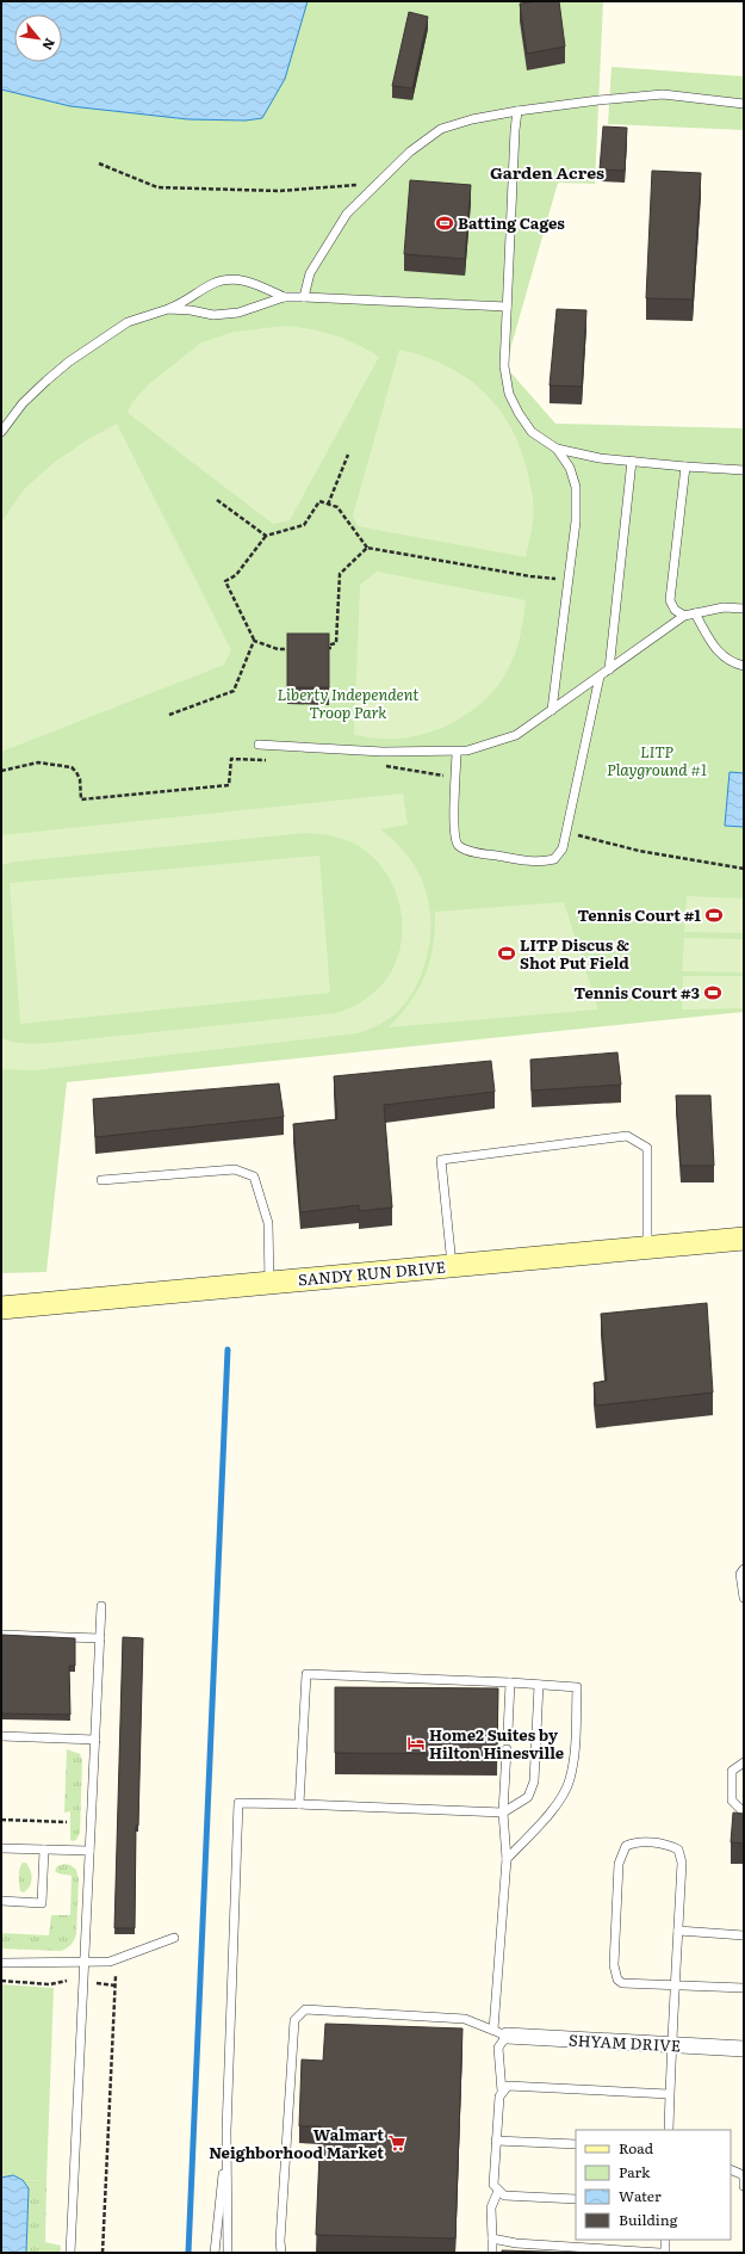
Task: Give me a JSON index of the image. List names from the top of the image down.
{
  "streets": {
    "street": ["SANDY RUN DRIVE", "SHYAM DRIVE"]
  },
  "districts": ["Garden Acres"],
  "parks": ["Liberty Independent Troop Park", "LITP Playground #1"],
  "places": {
    "sports": [
      "Batting Cages",
      "Tennis Court #1",
      "LITP Discus & Shot Put Field",
      "Tennis Court #3"
    ],
    "hotel": ["Home2 Suites by Hilton Hinesville"],
    "supermarket": ["Walmart Neighborhood Market"]
  },
  "legend": [
    "Road",
    "Park",
    "Water",
    "Building"
  ],
  "north": "bottom right"
}
